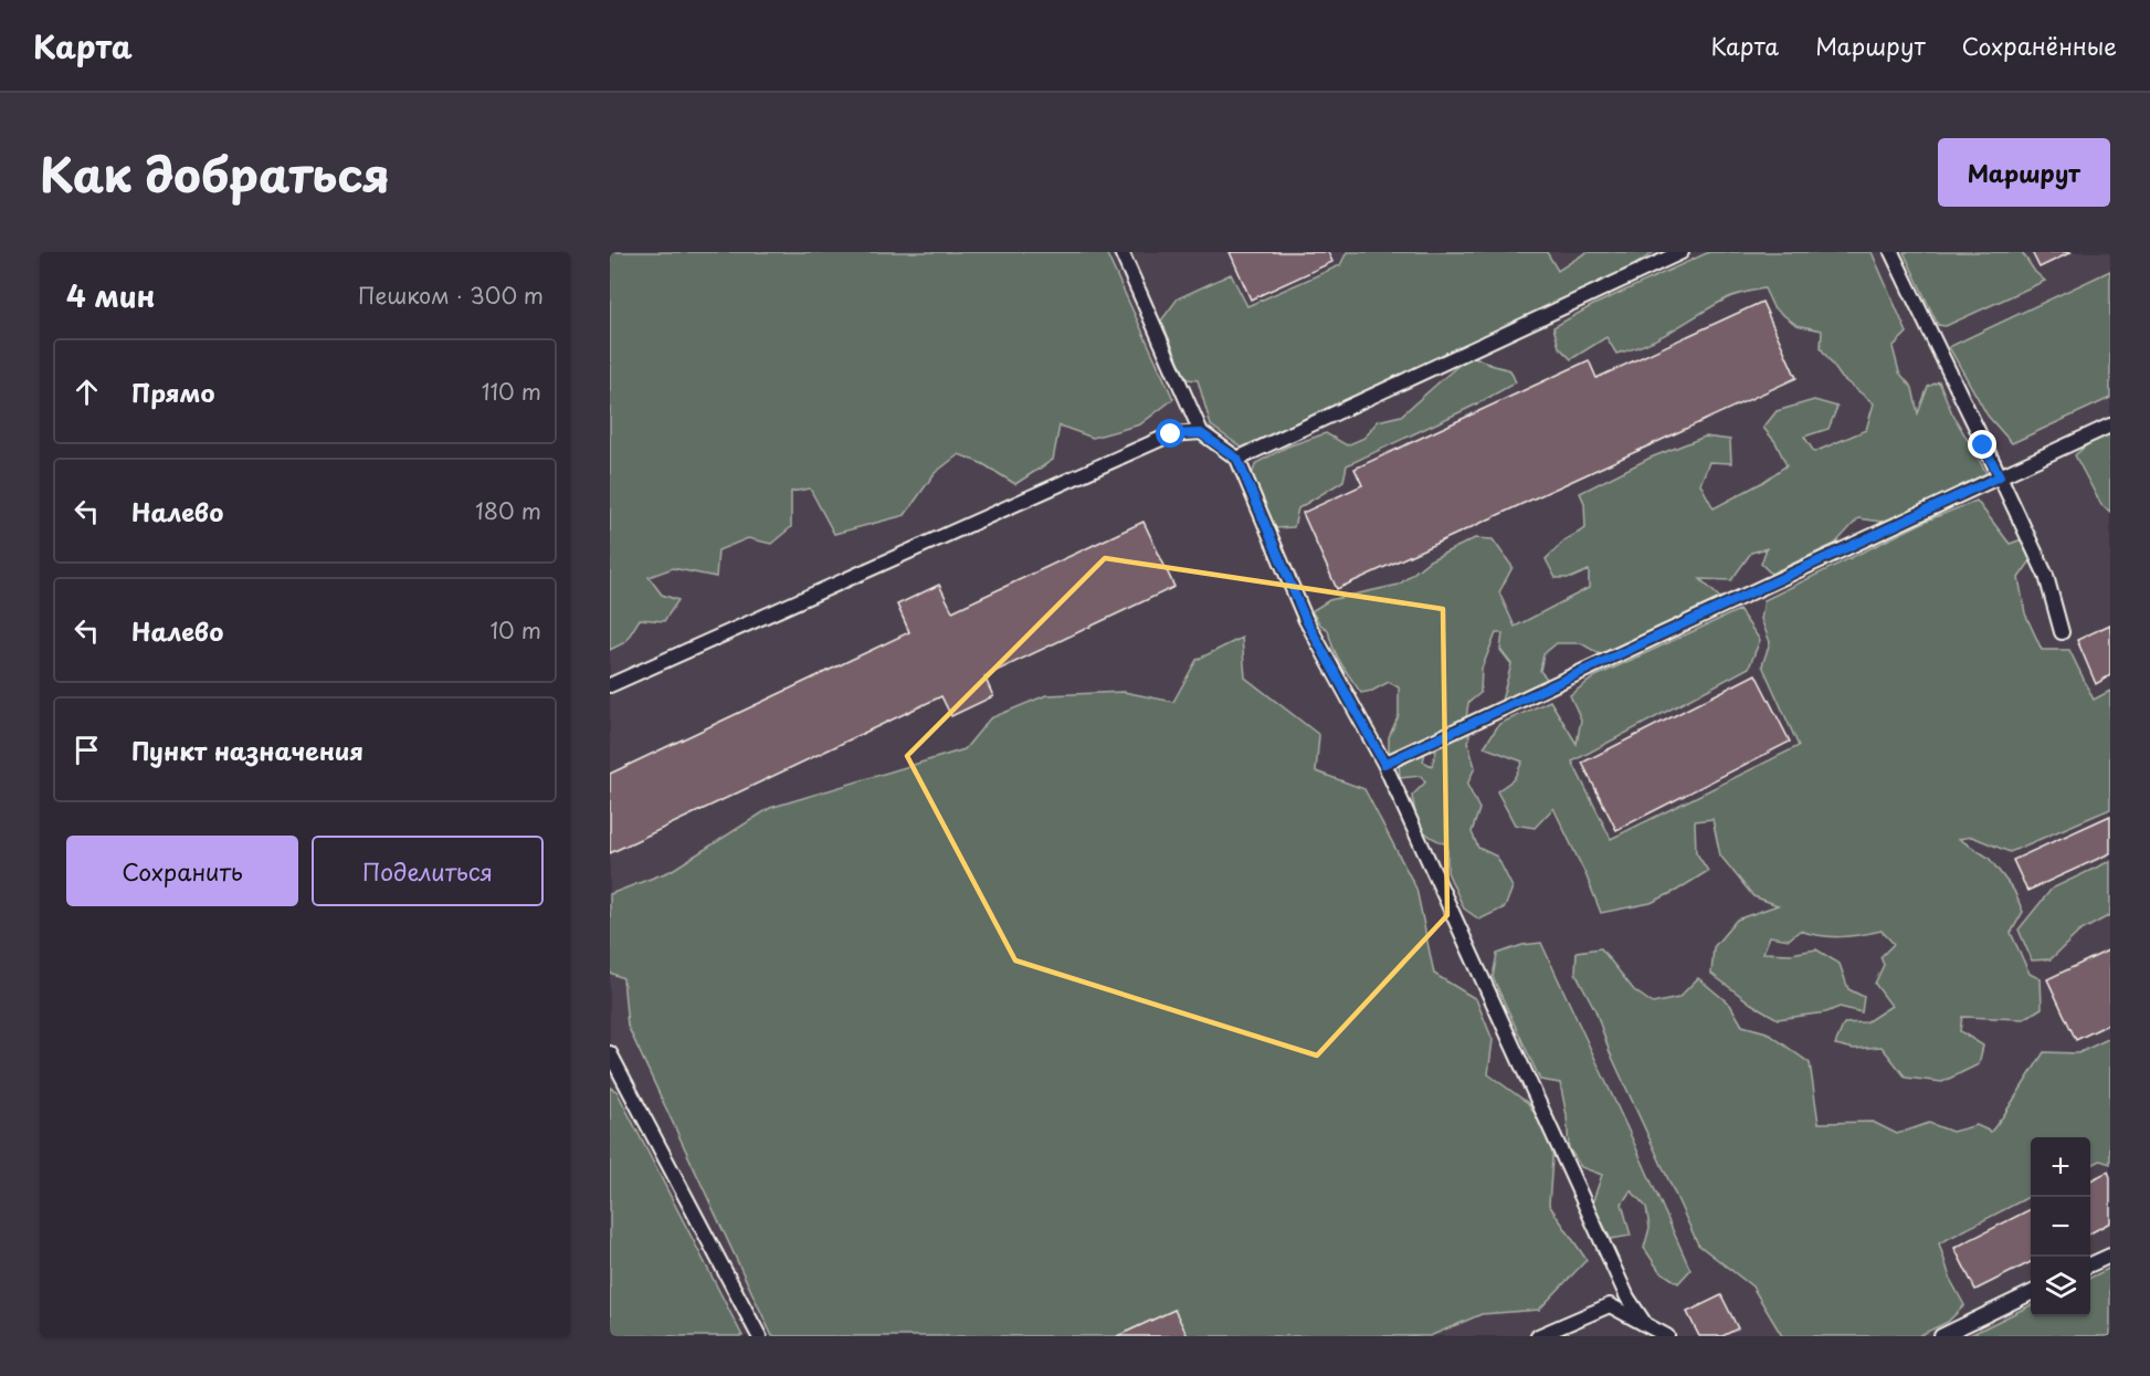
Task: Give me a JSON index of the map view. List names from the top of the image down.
{
  "page": {
    "header": "Карта",
    "nav": ["Карта", "Маршрут", "Сохранённые"],
    "title": "Как добраться",
    "buttons": [
      "Маршрут",
      ["Сохранить", "Поделиться"]
    ],
    "heading": ["4 мин", "Пешком · 300 m"],
    "list": [
      ["Прямо", "110 m"],
      ["Налево", "180 m"],
      ["Налево", "10 m"],
      "Пункт назначения"
    ],
    "map_buttons": ["+", "−"]
  }
}
